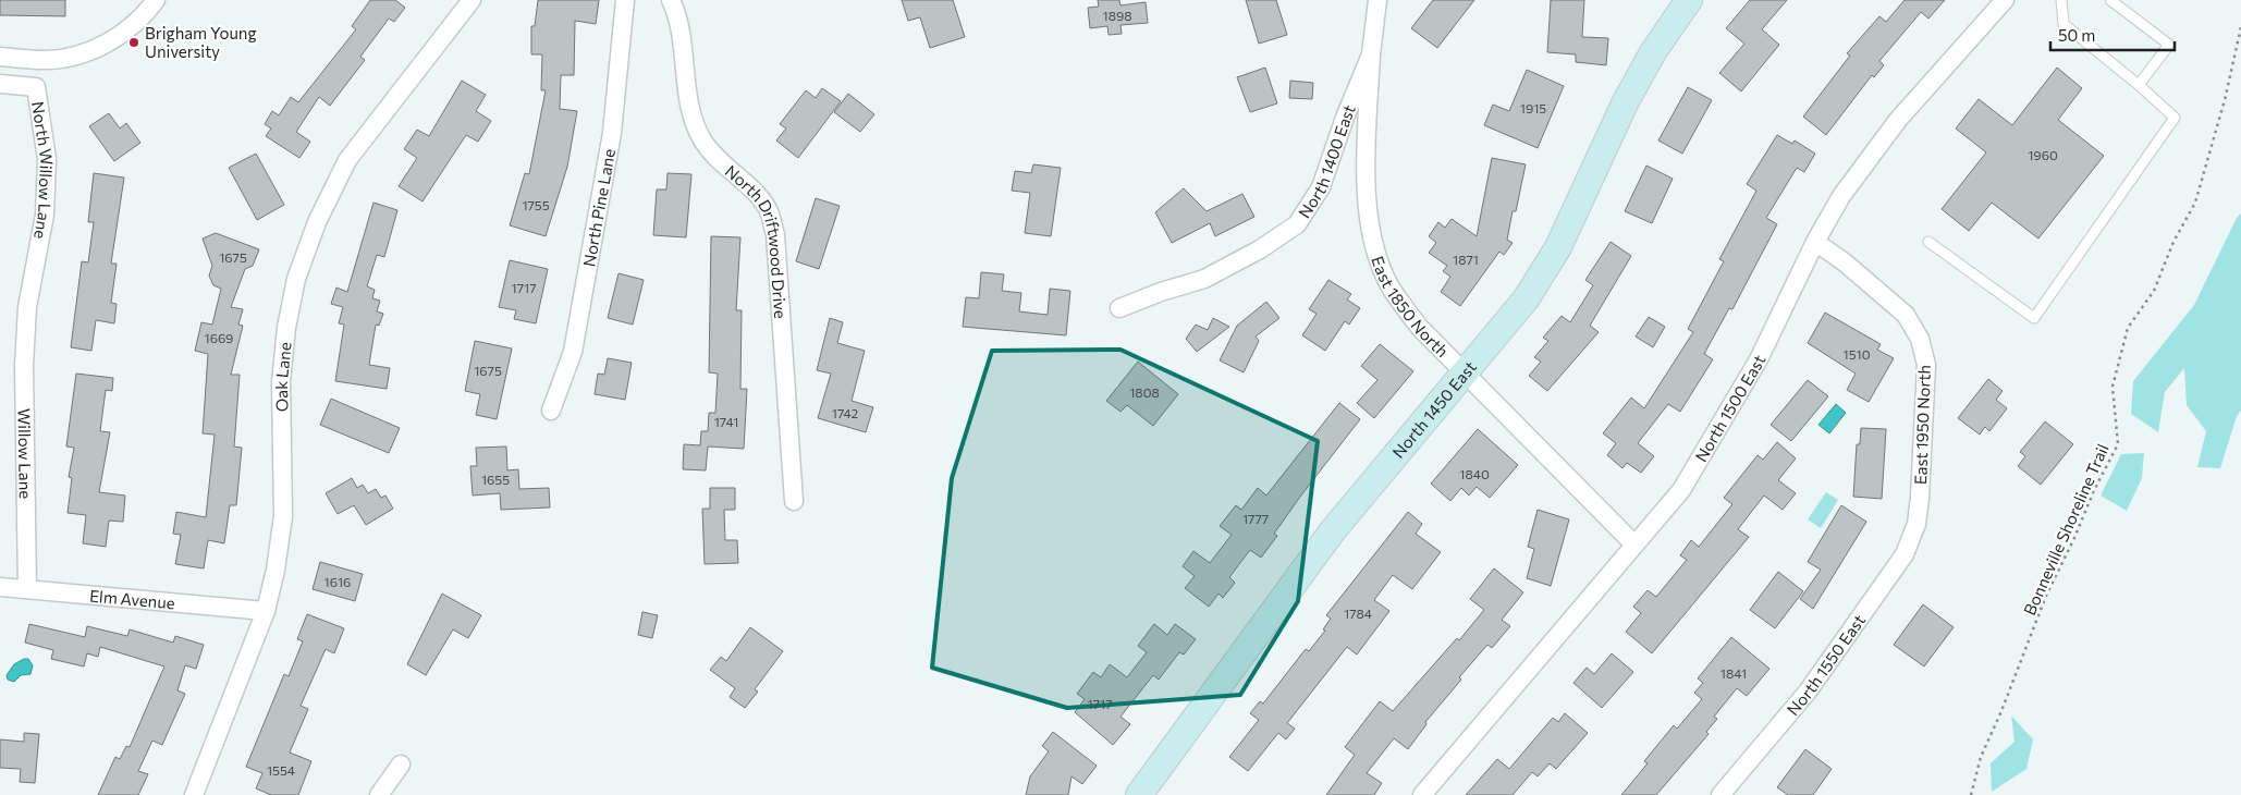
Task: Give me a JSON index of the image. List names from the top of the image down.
{
  "streets": {
    "street": [
      "North 1400 East",
      "North Willow Lane",
      "North Pine Lane",
      "North Driftwood Drive",
      "East 1850 North",
      "Oak Lane",
      "North 1500 East",
      "North 1450 East",
      "East 1950 North",
      "Willow Lane",
      "Elm Avenue",
      "North 1550 East"
    ],
    "path": ["Bonneville Shoreline Trail"]
  },
  "crossings": [
    ["North 1400 East", "East 1850 North"],
    ["North Willow Lane", "Willow Lane"],
    ["East 1850 North", "North 1500 East"],
    ["East 1850 North", "North 1450 East"],
    ["Oak Lane", "Elm Avenue"],
    ["North 1500 East", "East 1950 North"],
    ["East 1950 North", "North 1550 East"],
    ["Willow Lane", "Elm Avenue"]
  ],
  "places": ["Brigham Young University"],
  "house_numbers": [
    "1898",
    "1915",
    "1960",
    "1755",
    "1675",
    "1871",
    "1717",
    "1669",
    "1510",
    "1675",
    "1808",
    "1742",
    "1741",
    "1840",
    "1655",
    "1777",
    "1616",
    "1784",
    "1841",
    "1717",
    "1554"
  ],
  "scale_bar": "50 m"
}
